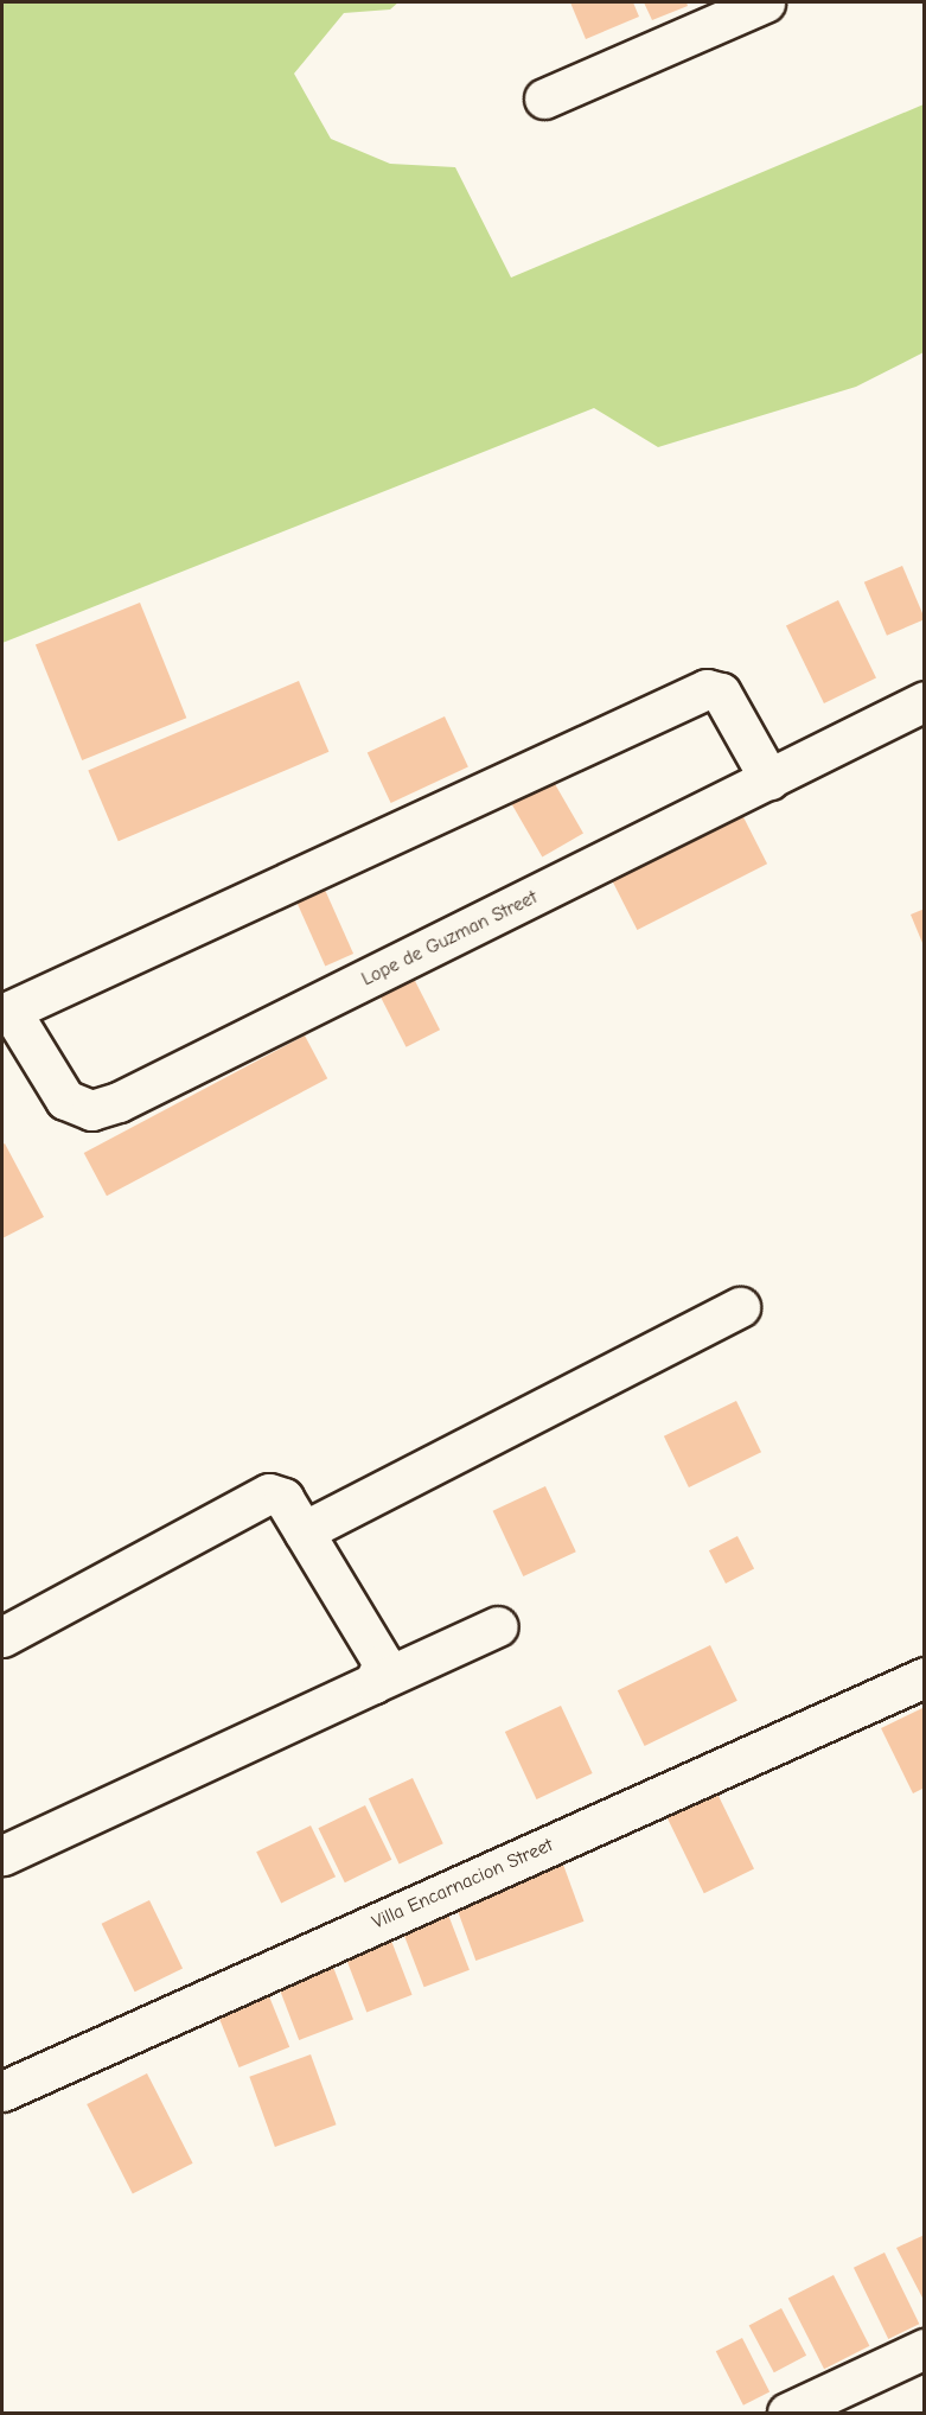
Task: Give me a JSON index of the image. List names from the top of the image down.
{
  "streets": {
    "street": ["Lope de Guzman Street", "Villa Encarnacion Street"]
  }
}
